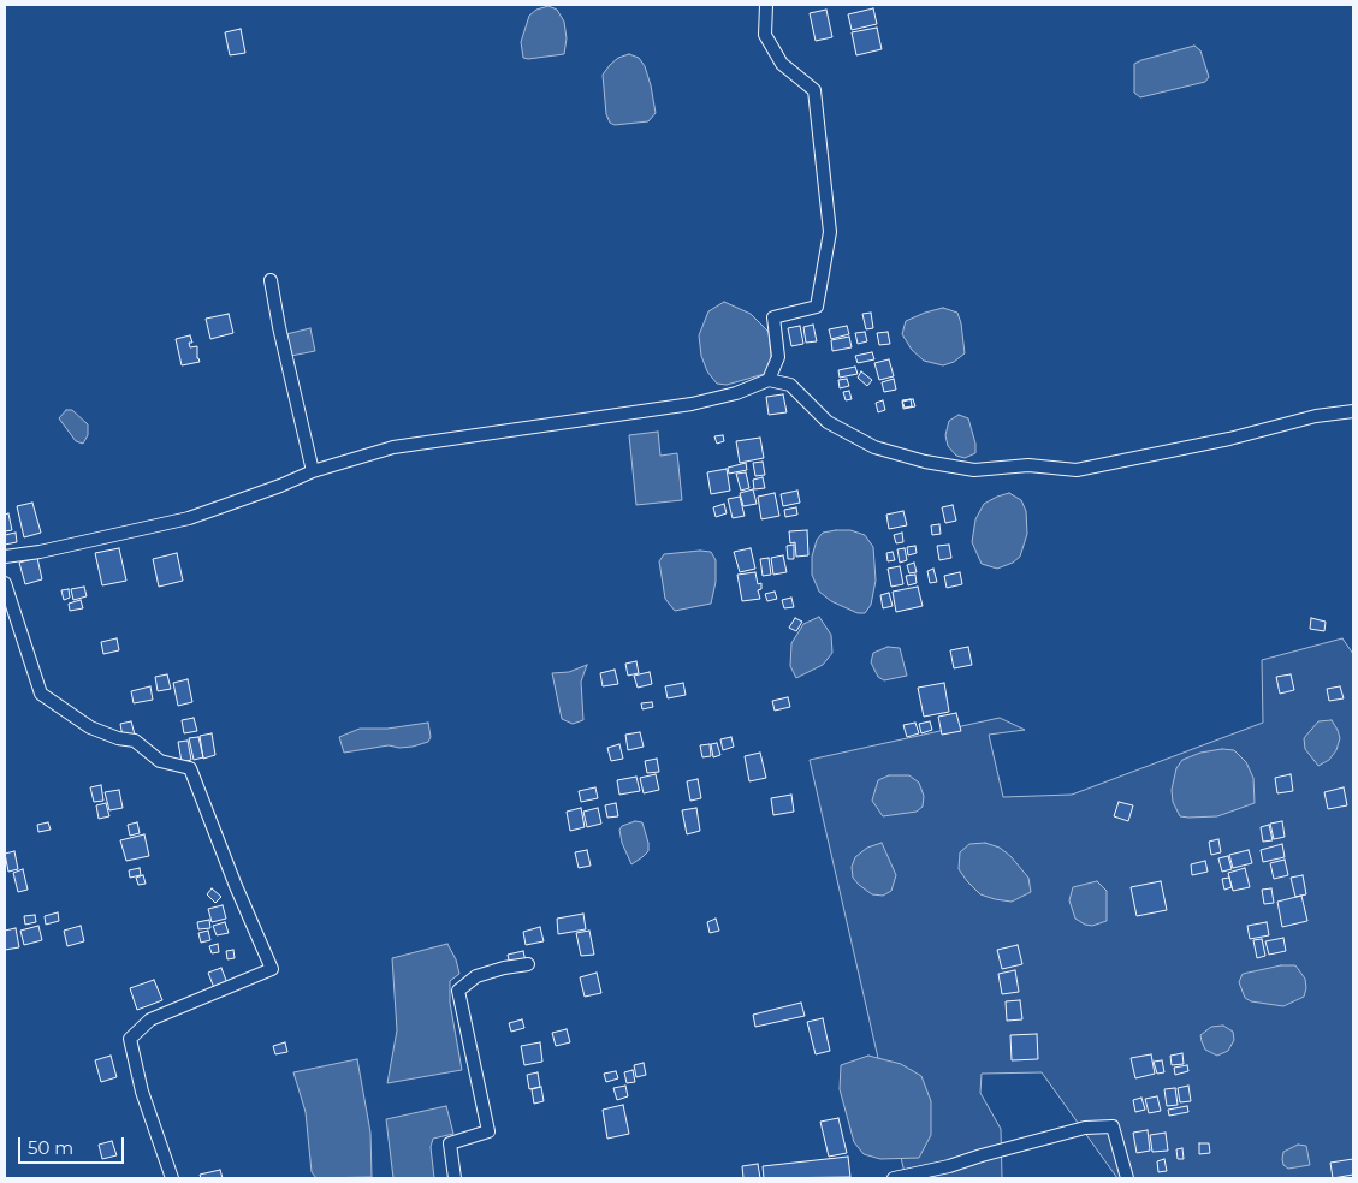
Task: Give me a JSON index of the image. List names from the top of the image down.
{
  "scale_bar": "50 m"
}
